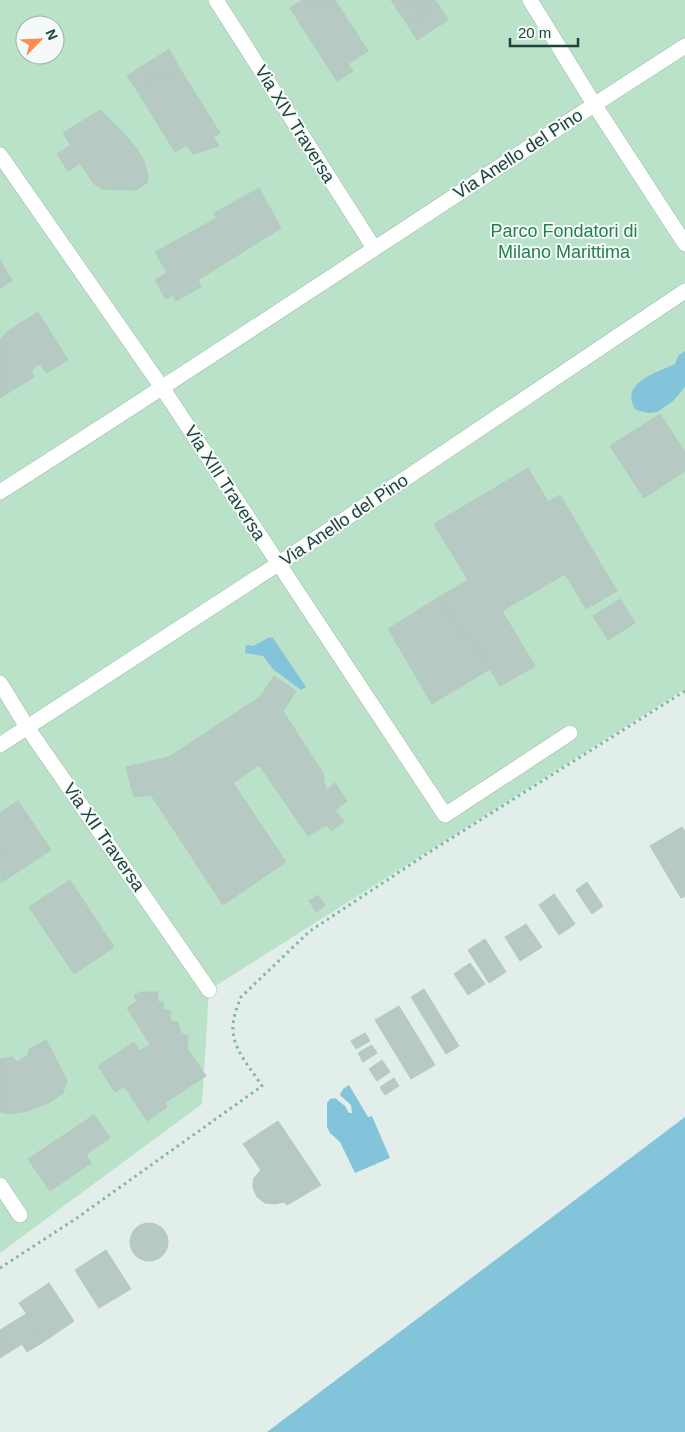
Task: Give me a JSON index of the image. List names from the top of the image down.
{
  "streets": {
    "street": [
      "Via XIV Traversa",
      "Via Anello del Pino",
      "Via XIII Traversa",
      "Via XII Traversa"
    ]
  },
  "crossings": [
    ["Via XIV Traversa", "Via Anello del Pino"],
    ["Via Anello del Pino", "Via XIII Traversa"],
    ["Via Anello del Pino", "Via XII Traversa"]
  ],
  "parks": ["Parco Fondatori di Milano Marittima"],
  "scale_bar": "20 m",
  "north": "top right"
}
